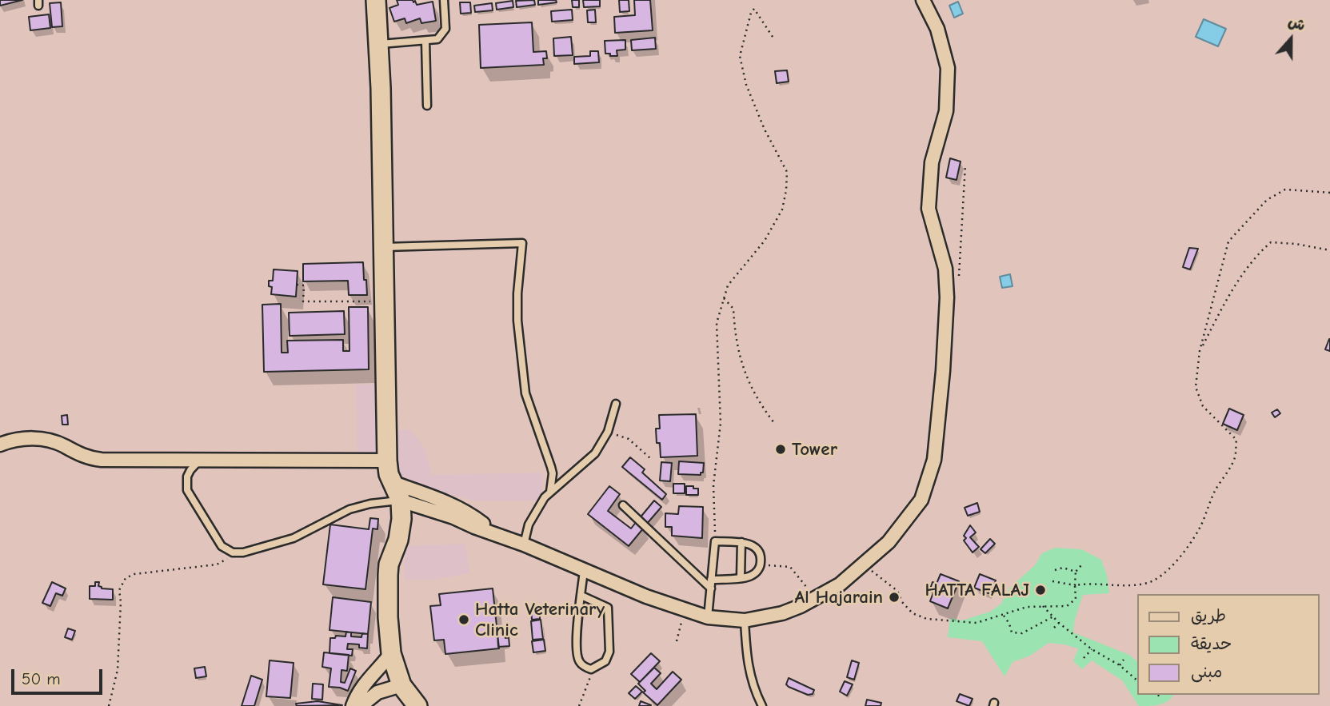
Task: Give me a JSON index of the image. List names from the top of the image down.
{
  "places": [
    "Tower",
    "HATTA FALAJ",
    "Al Hajarain",
    "Hatta Veterinary Clinic"
  ],
  "legend": ["طريق", "حديقة", "مبنى"],
  "scale_bar": "50 m",
  "north": "top"
}
